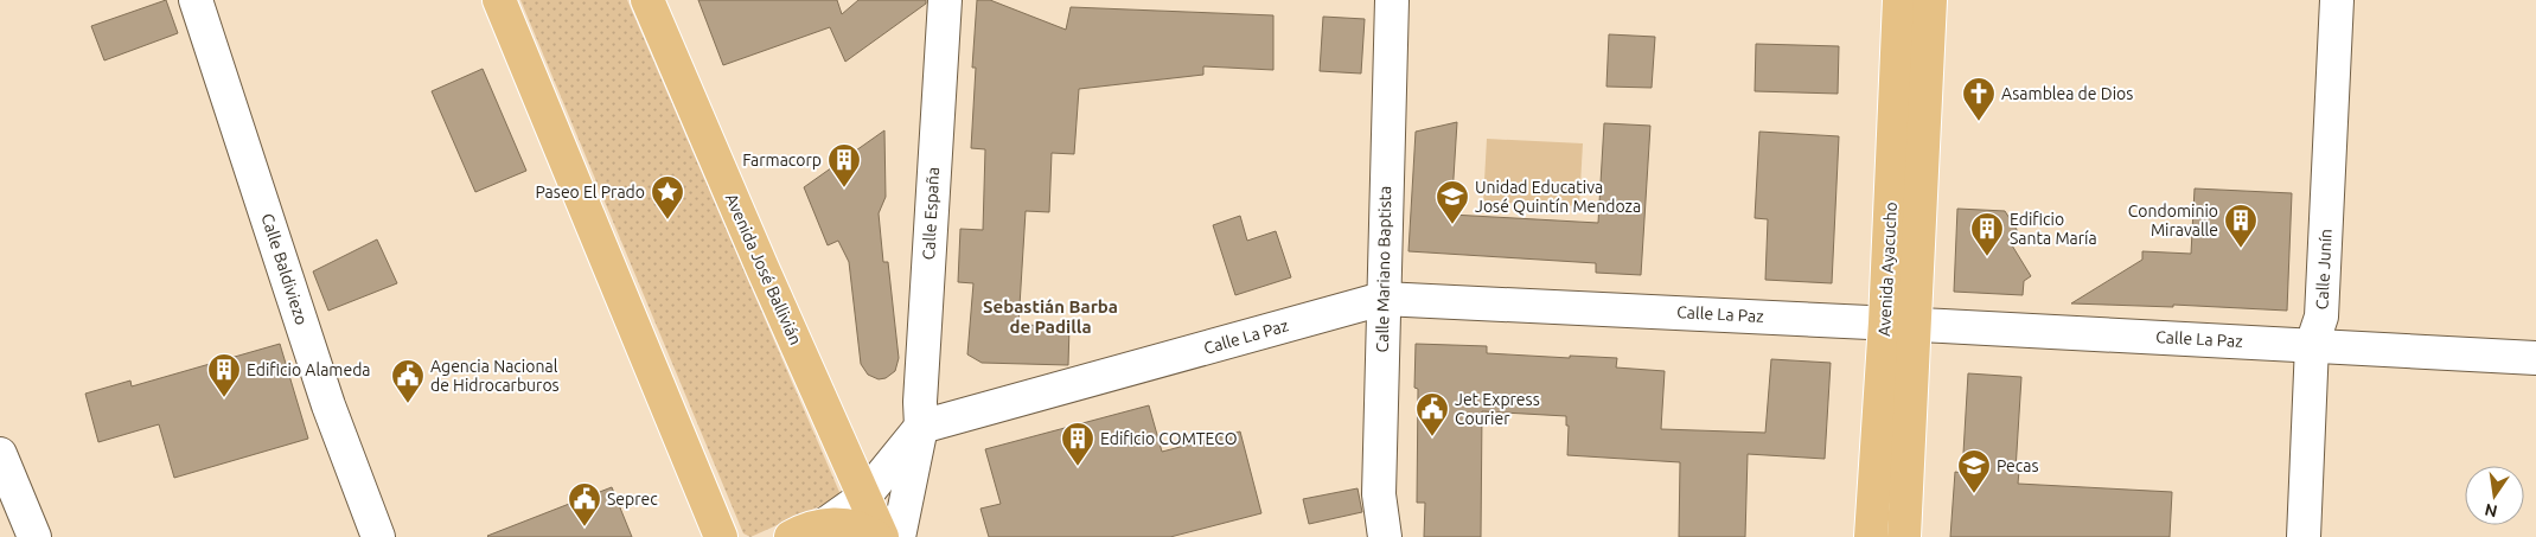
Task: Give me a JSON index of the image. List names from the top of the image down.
{
  "streets": {
    "main road": ["Avenida José Ballivián", "Avenida Ayacucho"],
    "street": [
      "Calle España",
      "Calle Baldiviezo",
      "Calle Mariano Baptista",
      "Calle Junín",
      "Calle La Paz"
    ]
  },
  "crossings": [
    ["Calle España", "Calle La Paz"],
    ["Calle Mariano Baptista", "Calle La Paz"],
    ["Avenida Ayacucho", "Calle La Paz"],
    ["Calle Junín", "Calle La Paz"]
  ],
  "districts": ["Sebastián Barba de Padilla"],
  "places": {
    "church": ["Asamblea de Dios"],
    "building": [
      "Farmacorp",
      "Condominio Miravalle",
      "Edificio Santa María",
      "Edificio Alameda",
      "Edificio COMTECO"
    ],
    "place": ["Paseo El Prado"],
    "school or university": ["Unidad Educativa José Quintín Mendoza", "Pecas"],
    "public building": ["Agencia Nacional de Hidrocarburos", "Jet Express Courier", "Seprec"]
  },
  "north": "bottom"
}
